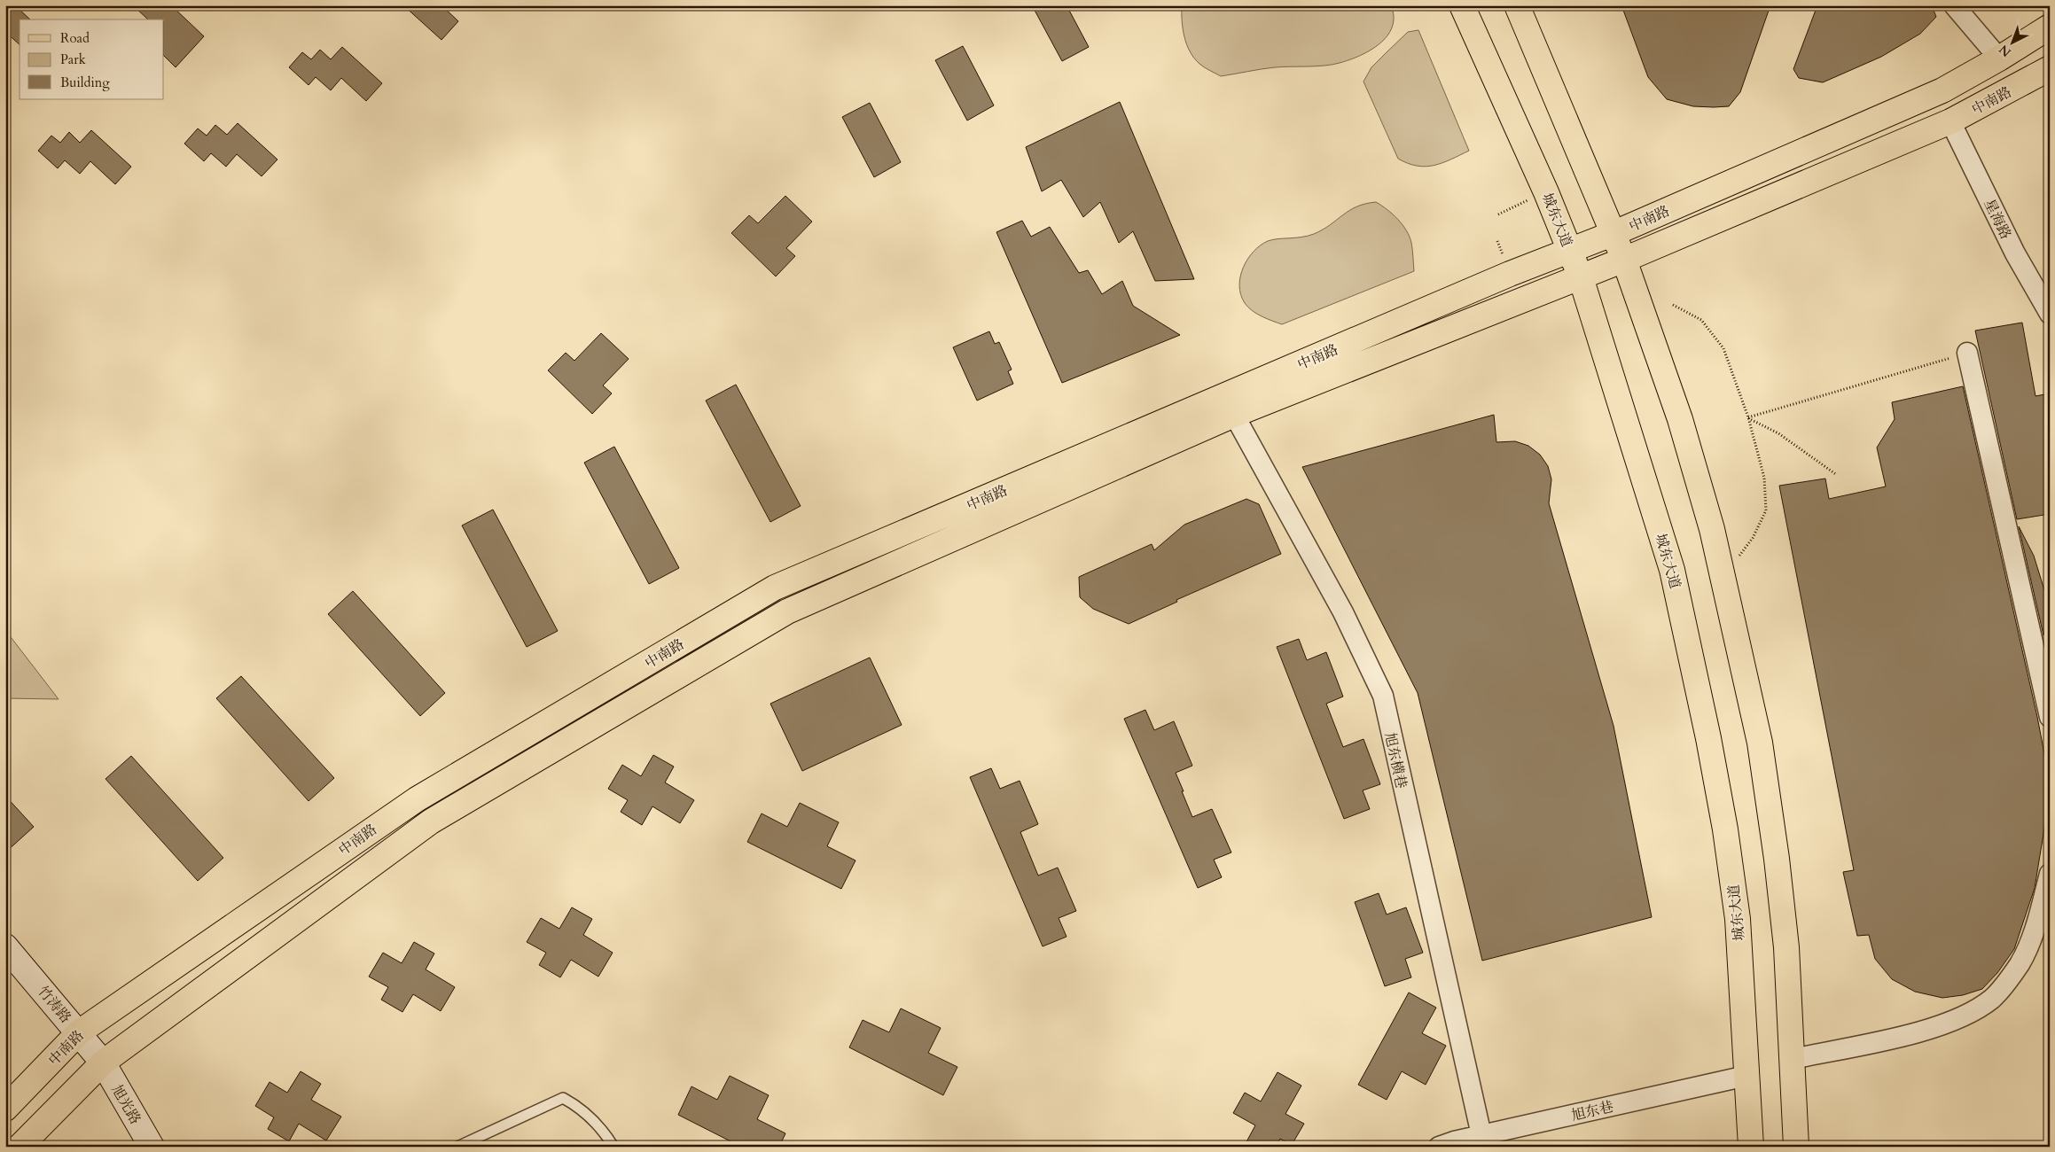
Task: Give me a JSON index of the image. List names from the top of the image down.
{
  "streets": {
    "main road": ["中南路", "城东大道"],
    "street": [
      "星海路",
      "旭东横巷",
      "竹涛路",
      "旭光路",
      "旭东巷"
    ]
  },
  "crossings": [
    ["中南路", "星海路"],
    ["中南路", "城东大道"],
    ["中南路", "旭东横巷"],
    ["中南路", "竹涛路"],
    ["中南路", "旭光路"],
    ["城东大道", "旭东巷"],
    ["旭东横巷", "旭东巷"],
    ["竹涛路", "旭光路"]
  ],
  "legend": ["Road", "Park", "Building"],
  "north": "bottom left"
}
